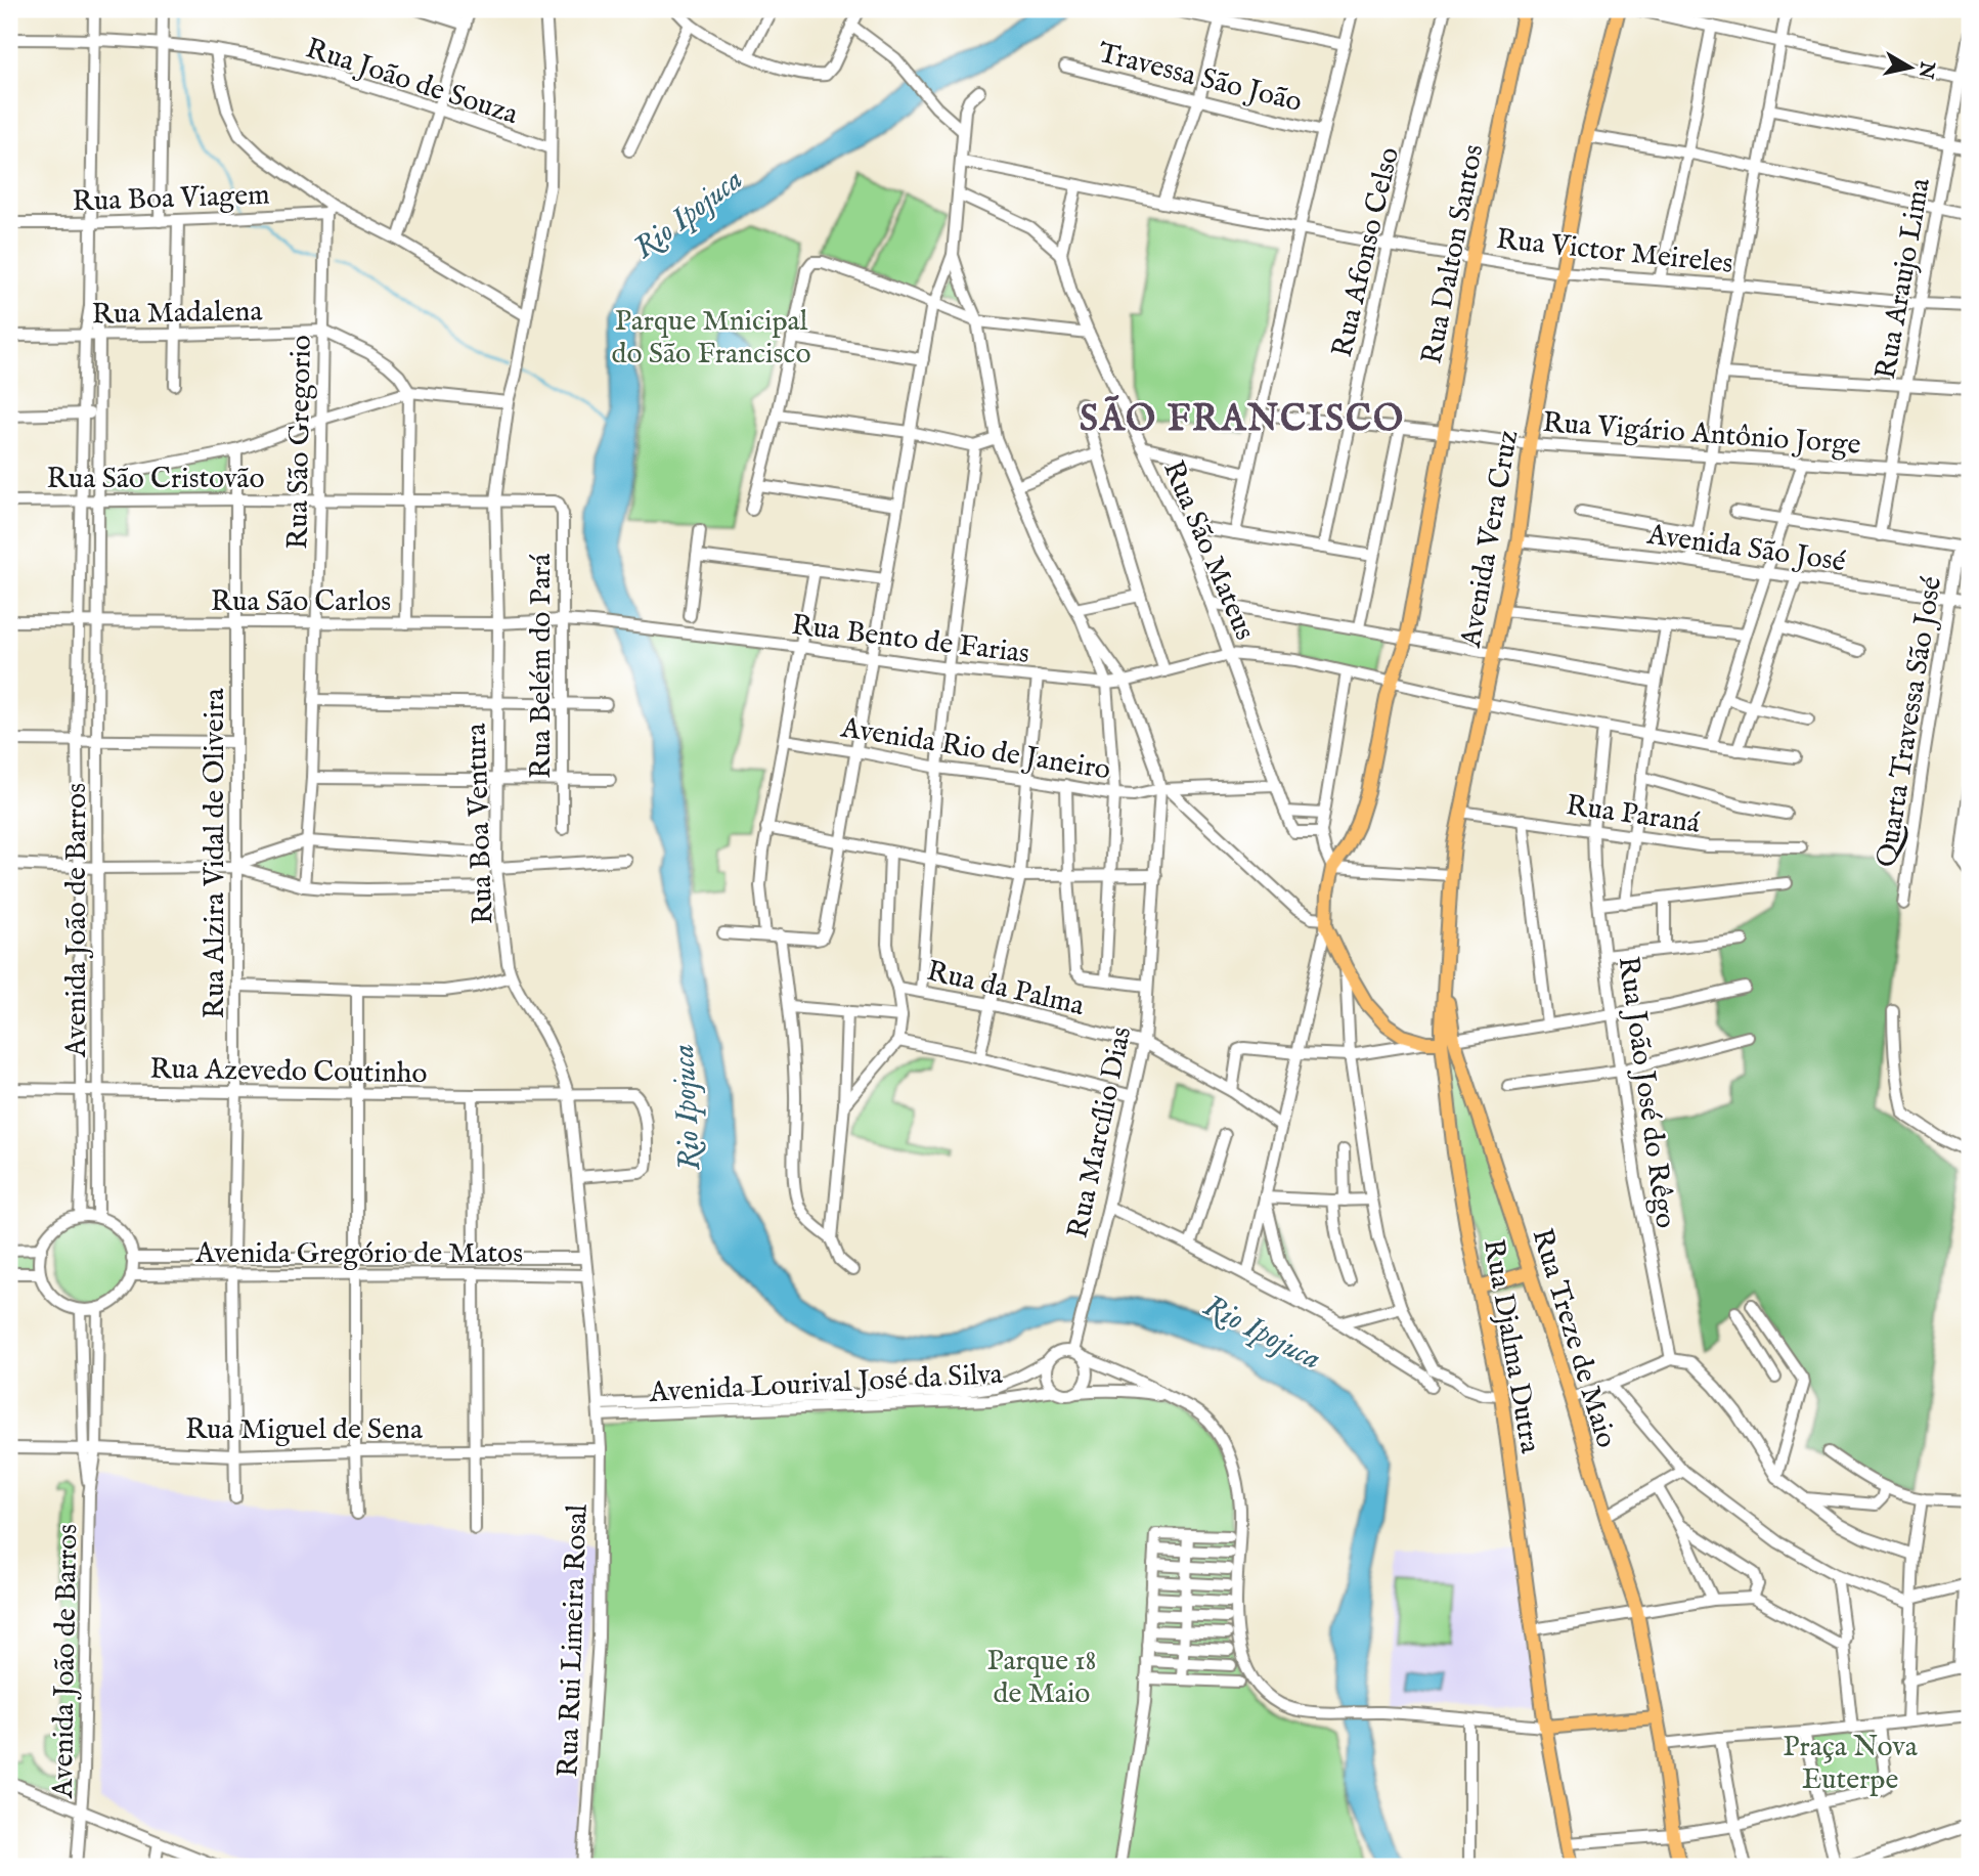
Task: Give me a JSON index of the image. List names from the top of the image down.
{
  "streets": {
    "main road": [
      "Rua Dalton Santos",
      "Avenida Vera Cruz",
      "Rua Treze de Maio",
      "Rua Djalma Dutra"
    ],
    "street": [
      "Travessa São João",
      "Rua João de Souza",
      "Rua Boa Viagem",
      "Rua Victor Meireles",
      "Rua Afonso Celso",
      "Rua Araujo Lima",
      "Rua Madalena",
      "Rua Vigário Antônio Jorge",
      "Rua São Gregorio",
      "Rua São Cristovão",
      "Avenida São José",
      "Rua São Mateus",
      "Rua São Carlos",
      "Rua Bento de Farias",
      "Rua Belém do Pará",
      "Quarta Travessa São José",
      "Avenida Rio de Janeiro",
      "Rua Paraná",
      "Rua Boa Ventura",
      "Rua Alzira Vidal de Oliveira",
      "Avenida João de Barros",
      "Rua da Palma",
      "Rua Azevedo Coutinho",
      "Rua João José do Rêgo",
      "Rua Marcílio Dias",
      "Avenida Gregório de Matos",
      "Avenida Lourival José da Silva",
      "Rua Miguel de Sena",
      "Rua Rui Limeira Rosal"
    ]
  },
  "crossings": [
    ["Rua João de Souza", "Rua Boa Ventura"],
    ["Rua Boa Viagem", "Rua São Gregorio"],
    ["Rua Victor Meireles", "Rua Afonso Celso"],
    ["Rua Victor Meireles", "Rua Dalton Santos"],
    ["Rua Victor Meireles", "Rua Araujo Lima"],
    ["Rua Victor Meireles", "Avenida Vera Cruz"],
    ["Rua Afonso Celso", "Rua Vigário Antônio Jorge"],
    ["Rua Dalton Santos", "Rua Vigário Antônio Jorge"],
    ["Rua Araujo Lima", "Rua Vigário Antônio Jorge"],
    ["Rua Madalena", "Rua São Gregorio"],
    ["Rua Madalena", "Avenida João de Barros"],
    ["Rua Vigário Antônio Jorge", "Avenida Vera Cruz"],
    ["Rua São Gregorio", "Rua São Cristovão"],
    ["Rua São Gregorio", "Rua São Carlos"],
    ["Rua São Cristovão", "Rua Belém do Pará"],
    ["Rua São Cristovão", "Rua Boa Ventura"],
    ["Rua São Cristovão", "Rua Alzira Vidal de Oliveira"],
    ["Rua São Cristovão", "Avenida João de Barros"],
    ["Avenida Vera Cruz", "Avenida São José"],
    ["Avenida Vera Cruz", "Rua Paraná"],
    ["Avenida Vera Cruz", "Rua Treze de Maio"],
    ["Avenida São José", "Quarta Travessa São José"],
    ["Rua São Mateus", "Rua Bento de Farias"],
    ["Rua São Mateus", "Avenida Rio de Janeiro"],
    ["Rua São Carlos", "Rua Bento de Farias"],
    ["Rua São Carlos", "Rua Belém do Pará"],
    ["Rua São Carlos", "Rua Boa Ventura"],
    ["Rua São Carlos", "Rua Alzira Vidal de Oliveira"],
    ["Rua São Carlos", "Avenida João de Barros"],
    ["Rua Bento de Farias", "Rua Marcílio Dias"],
    ["Avenida Rio de Janeiro", "Rua Marcílio Dias"],
    ["Rua Paraná", "Rua João José do Rêgo"],
    ["Rua Boa Ventura", "Rua Azevedo Coutinho"],
    ["Rua Boa Ventura", "Avenida Gregório de Matos"],
    ["Rua Boa Ventura", "Rua Rui Limeira Rosal"],
    ["Rua Alzira Vidal de Oliveira", "Rua Azevedo Coutinho"],
    ["Rua Alzira Vidal de Oliveira", "Avenida Gregório de Matos"],
    ["Avenida João de Barros", "Rua Azevedo Coutinho"],
    ["Avenida João de Barros", "Avenida Gregório de Matos"],
    ["Avenida João de Barros", "Rua Miguel de Sena"],
    ["Rua da Palma", "Rua Marcílio Dias"],
    ["Rua Marcílio Dias", "Avenida Lourival José da Silva"],
    ["Avenida Gregório de Matos", "Rua Rui Limeira Rosal"],
    ["Rua Treze de Maio", "Rua Djalma Dutra"],
    ["Avenida Lourival José da Silva", "Rua Rui Limeira Rosal"],
    ["Rua Miguel de Sena", "Rua Rui Limeira Rosal"]
  ],
  "districts": ["SÃO FRANCISCO"],
  "water": ["Rio Ipojuca"],
  "parks": ["Parque Mnicipal do São Francisco", "Parque 18 de Maio", "Praça Nova Euterpe"],
  "north": "right"
}
